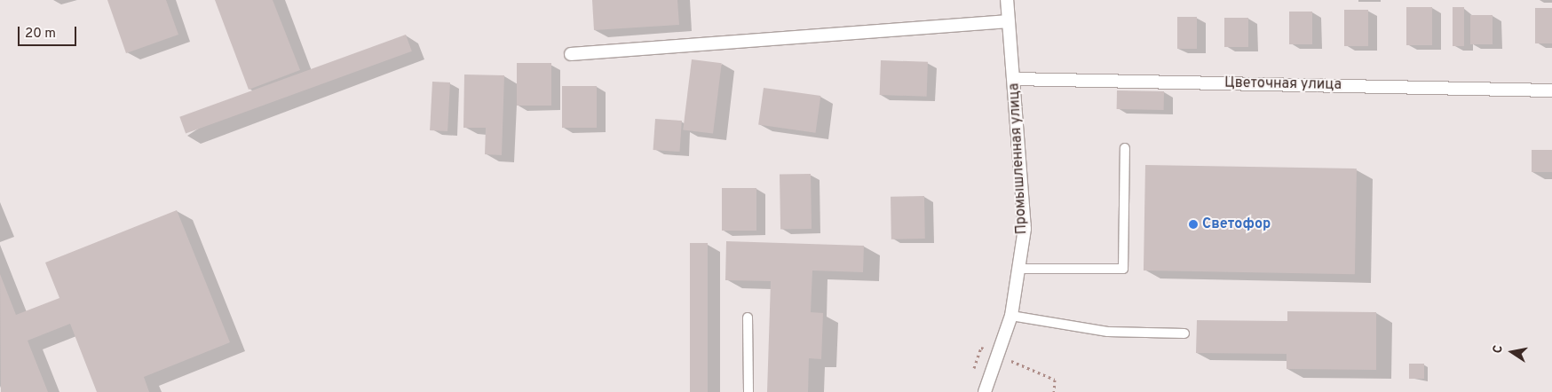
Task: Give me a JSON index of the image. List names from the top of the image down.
{
  "streets": {
    "street": ["Цветочная улица", "Промышленная улица"]
  },
  "crossings": [
    ["Цветочная улица", "Промышленная улица"]
  ],
  "places": ["Светофор"],
  "scale_bar": "20 m",
  "north": "left"
}
